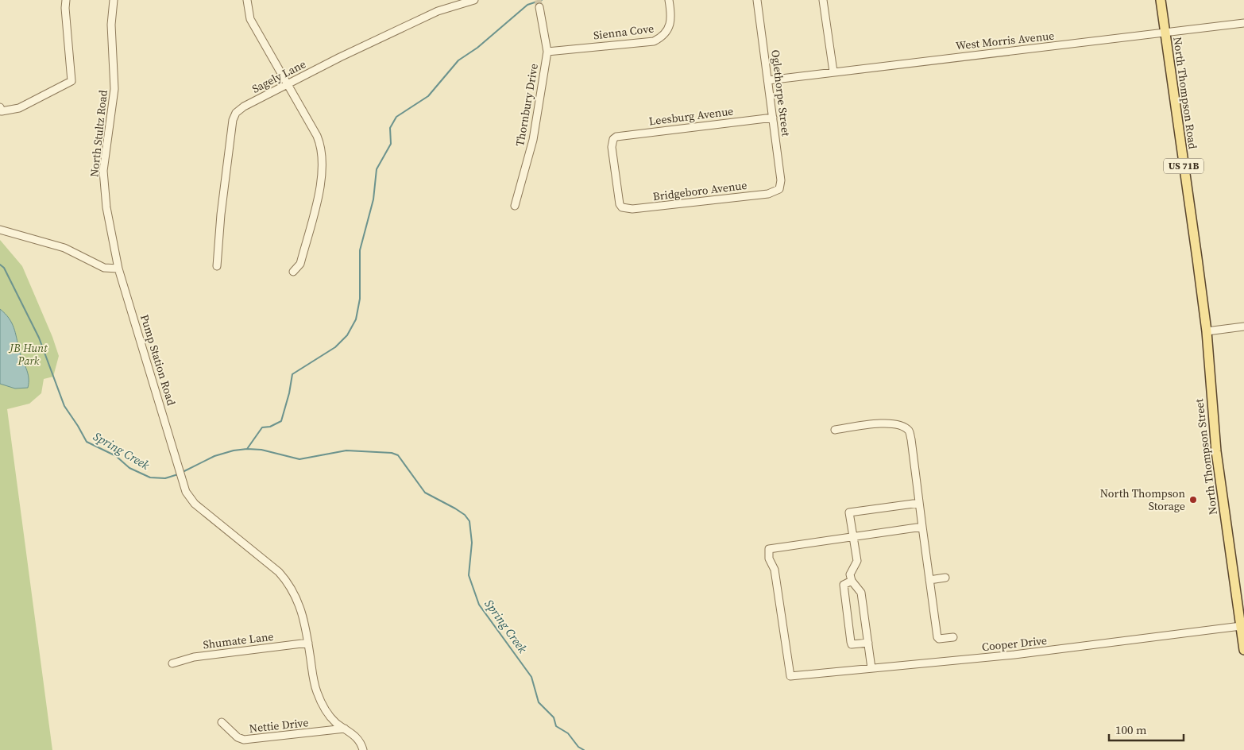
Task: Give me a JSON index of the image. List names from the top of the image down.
{
  "streets": {
    "main road": ["North Thompson Road", "US 71B", "North Thompson Street"],
    "street": [
      "Sienna Cove",
      "West Morris Avenue",
      "Sagely Lane",
      "Oglethorpe Street",
      "Thornbury Drive",
      "Leesburg Avenue",
      "North Stultz Road",
      "Bridgeboro Avenue",
      "Pump Station Road",
      "Shumate Lane",
      "Cooper Drive",
      "Nettie Drive"
    ]
  },
  "crossings": [
    ["Sienna Cove", "Thornbury Drive"],
    ["West Morris Avenue", "Oglethorpe Street"],
    ["West Morris Avenue", "North Thompson Road"],
    ["Oglethorpe Street", "Leesburg Avenue"],
    ["Oglethorpe Street", "Bridgeboro Avenue"],
    ["North Thompson Road", "North Thompson Street"],
    ["Leesburg Avenue", "Bridgeboro Avenue"],
    ["North Stultz Road", "Pump Station Road"],
    ["Pump Station Road", "Shumate Lane"],
    ["Pump Station Road", "Nettie Drive"],
    ["North Thompson Street", "Cooper Drive"]
  ],
  "water": ["Spring Creek"],
  "parks": ["JB Hunt Park"],
  "places": ["North Thompson Storage"],
  "scale_bar": "100 m"
}
